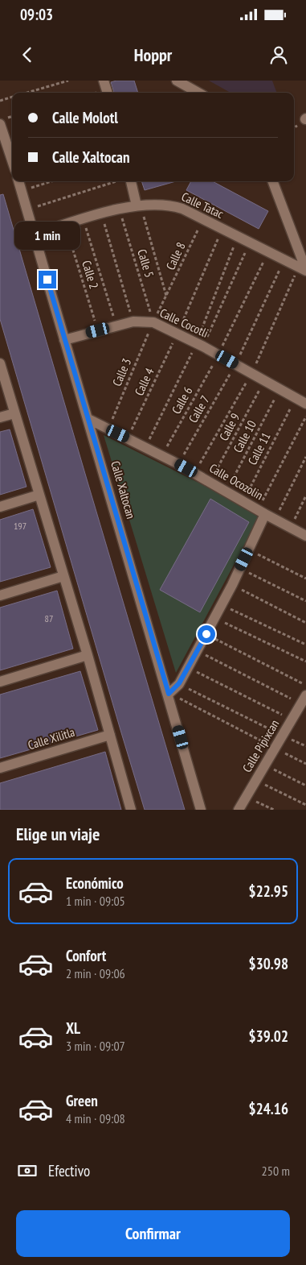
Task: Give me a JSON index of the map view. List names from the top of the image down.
{
  "streets": {
    "street": [
      "Calle Tatac",
      "Calle Cocotli",
      "Calle Ocozolin",
      "Calle Xaltocan",
      "Calle Xilitla",
      "Calle Pipixcan"
    ],
    "path": [
      "Calle 8",
      "Calle 5",
      "Calle 2",
      "Calle 3",
      "Calle 4",
      "Calle 6",
      "Calle 7",
      "Calle 9",
      "Calle 10",
      "Calle 11"
    ]
  },
  "crossings": [
    ["Calle Tatac", "Calle 8"],
    ["Calle Tatac", "Calle 5"],
    ["Calle Tatac", "Calle 2"],
    ["Calle Tatac", "Calle Xaltocan"],
    ["Calle 8", "Calle 5"],
    ["Calle 8", "Calle Cocotli"],
    ["Calle 8", "Calle 3"],
    ["Calle 5", "Calle Cocotli"],
    ["Calle 5", "Calle 3"],
    ["Calle 2", "Calle Cocotli"],
    ["Calle Cocotli", "Calle 3"],
    ["Calle Cocotli", "Calle 4"],
    ["Calle Cocotli", "Calle 6"],
    ["Calle Cocotli", "Calle 7"],
    ["Calle Cocotli", "Calle 9"],
    ["Calle Cocotli", "Calle 10"],
    ["Calle Cocotli", "Calle Xaltocan"],
    ["Calle 3", "Calle Ocozolin"],
    ["Calle 4", "Calle Ocozolin"],
    ["Calle 6", "Calle Ocozolin"],
    ["Calle 7", "Calle Ocozolin"],
    ["Calle 9", "Calle Ocozolin"],
    ["Calle 10", "Calle Ocozolin"],
    ["Calle 11", "Calle Ocozolin"],
    ["Calle Ocozolin", "Calle Xaltocan"]
  ],
  "house_numbers": ["197", "87"],
  "page": {
    "status": "09:03",
    "header": "Hoppr",
    "banner": ["Calle Molotl", "Calle Xaltocan"],
    "bubble": "1 min",
    "heading": "Elige un viaje",
    "list": [
      {
        "name": "Económico",
        "note": "1 min · 09:05",
        "value": "$22.95"
      },
      {
        "name": "Confort",
        "note": "2 min · 09:06",
        "value": "$30.98"
      },
      {
        "name": "XL",
        "note": "3 min · 09:07",
        "value": "$39.02"
      },
      {
        "name": "Green",
        "note": "4 min · 09:08",
        "value": "$24.16"
      }
    ],
    "pay": ["Efectivo", "250 m"],
    "buttons": "Confirmar"
  }
}
